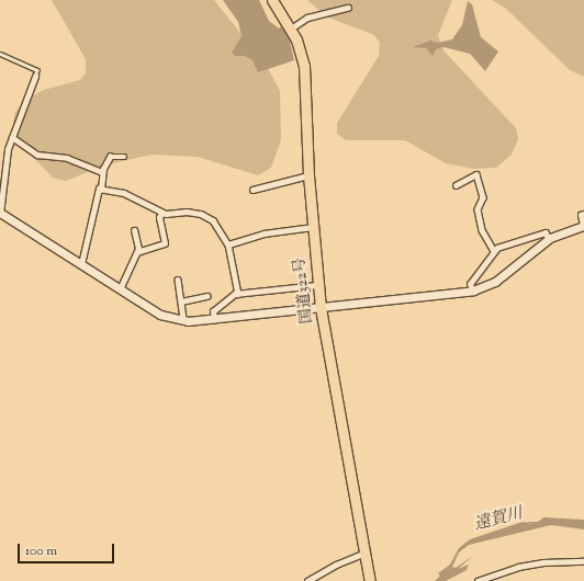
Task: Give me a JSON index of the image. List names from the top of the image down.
{
  "streets": {
    "highway": ["国道322号"]
  },
  "water": ["遠賀川"],
  "scale_bar": "100 m"
}
